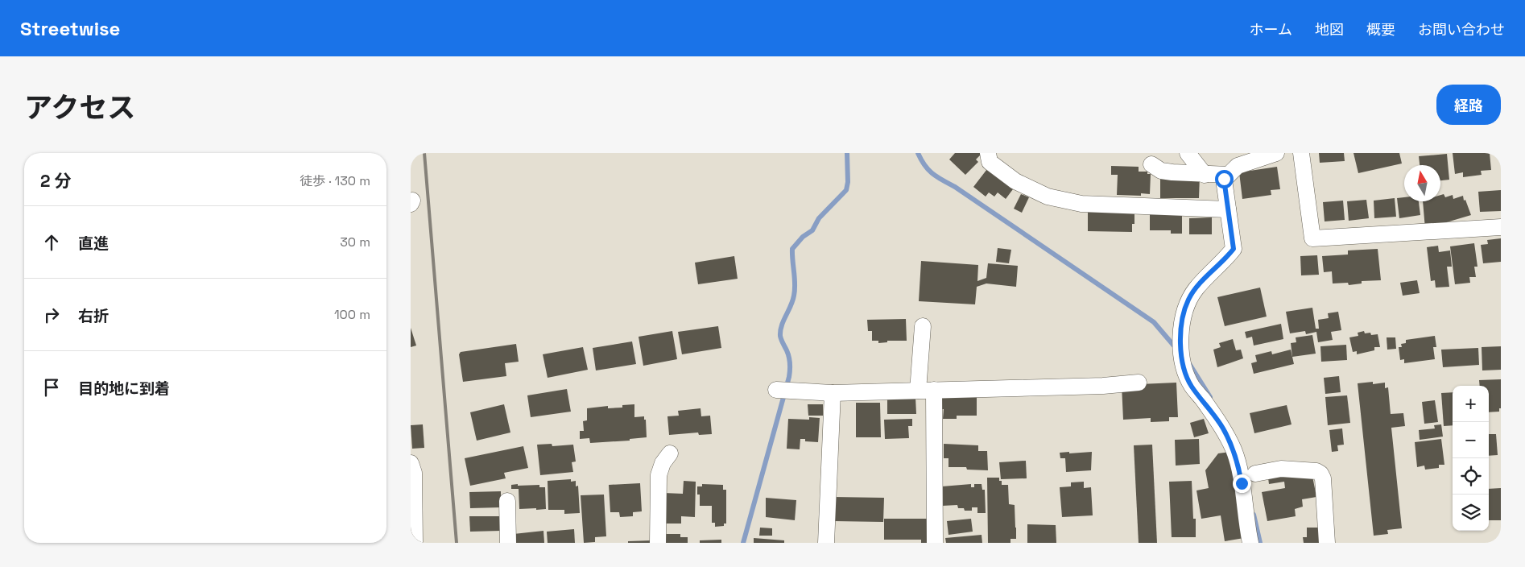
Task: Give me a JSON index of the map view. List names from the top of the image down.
{
  "north": "top",
  "page": {
    "header": "Streetwise",
    "nav": [
      "ホーム",
      "地図",
      "概要",
      "お問い合わせ"
    ],
    "title": "アクセス",
    "buttons": "経路",
    "heading": ["2 分", "徒歩 · 130 m"],
    "list": [
      ["直進", "30 m"],
      ["右折", "100 m"],
      "目的地に到着"
    ],
    "map_buttons": ["+", "−"]
  }
}
